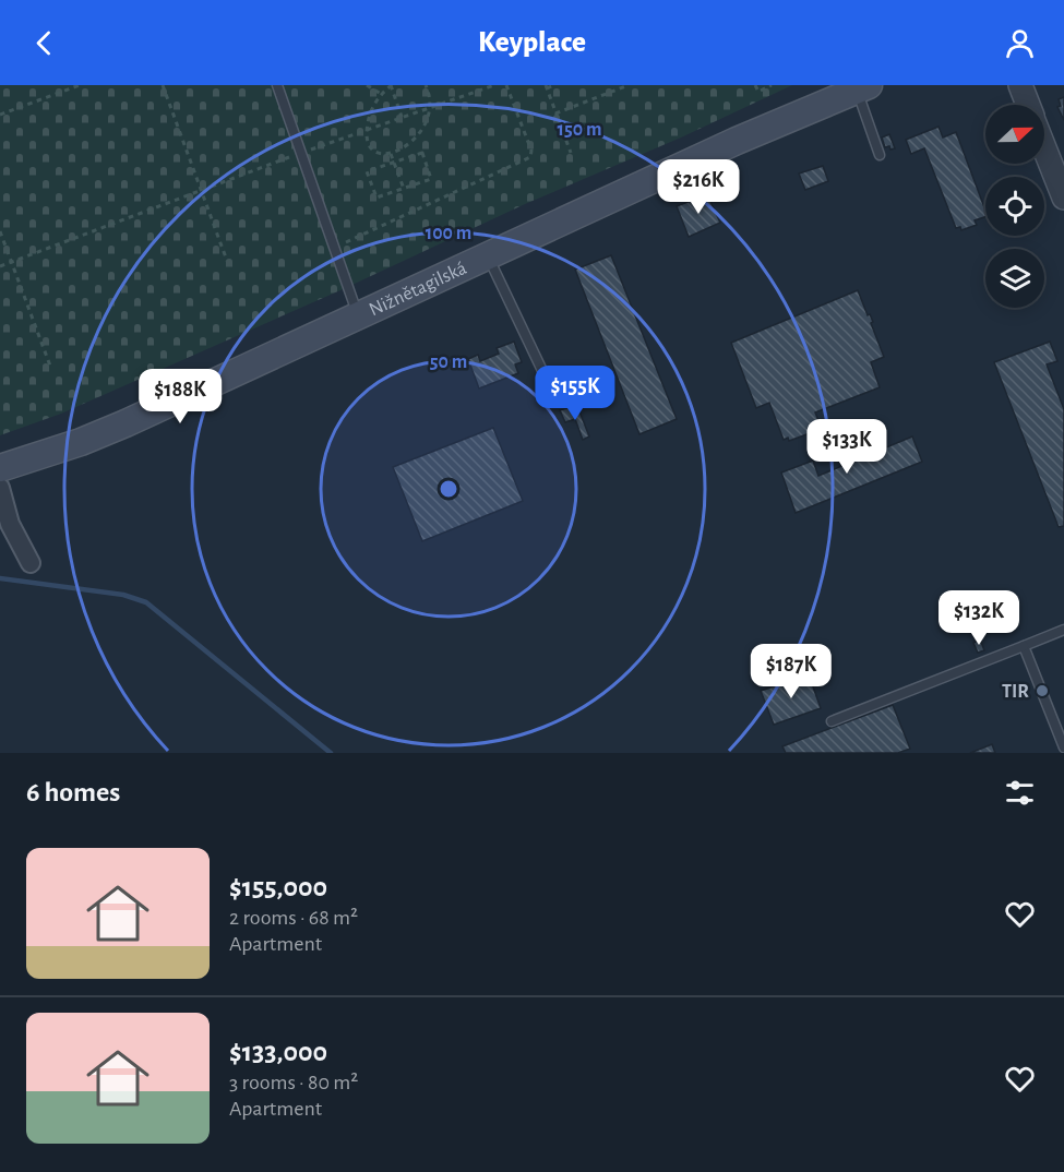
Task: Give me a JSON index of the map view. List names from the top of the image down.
{
  "streets": {
    "main road": ["Nižnětagilská"]
  },
  "places": ["TIR"],
  "north": "right",
  "page": {
    "header": "Keyplace",
    "price": [
      "$216K",
      "$155K",
      "$188K",
      "$133K",
      "$132K",
      "$187K"
    ],
    "heading": "6 homes",
    "list": [
      {
        "name": "$155,000",
        "note": "2 rooms · 68 m² · Apartment"
      },
      {
        "name": "$133,000",
        "note": "3 rooms · 80 m² · Apartment"
      }
    ]
  },
  "rings": ["150 m", "100 m", "50 m"]
}
